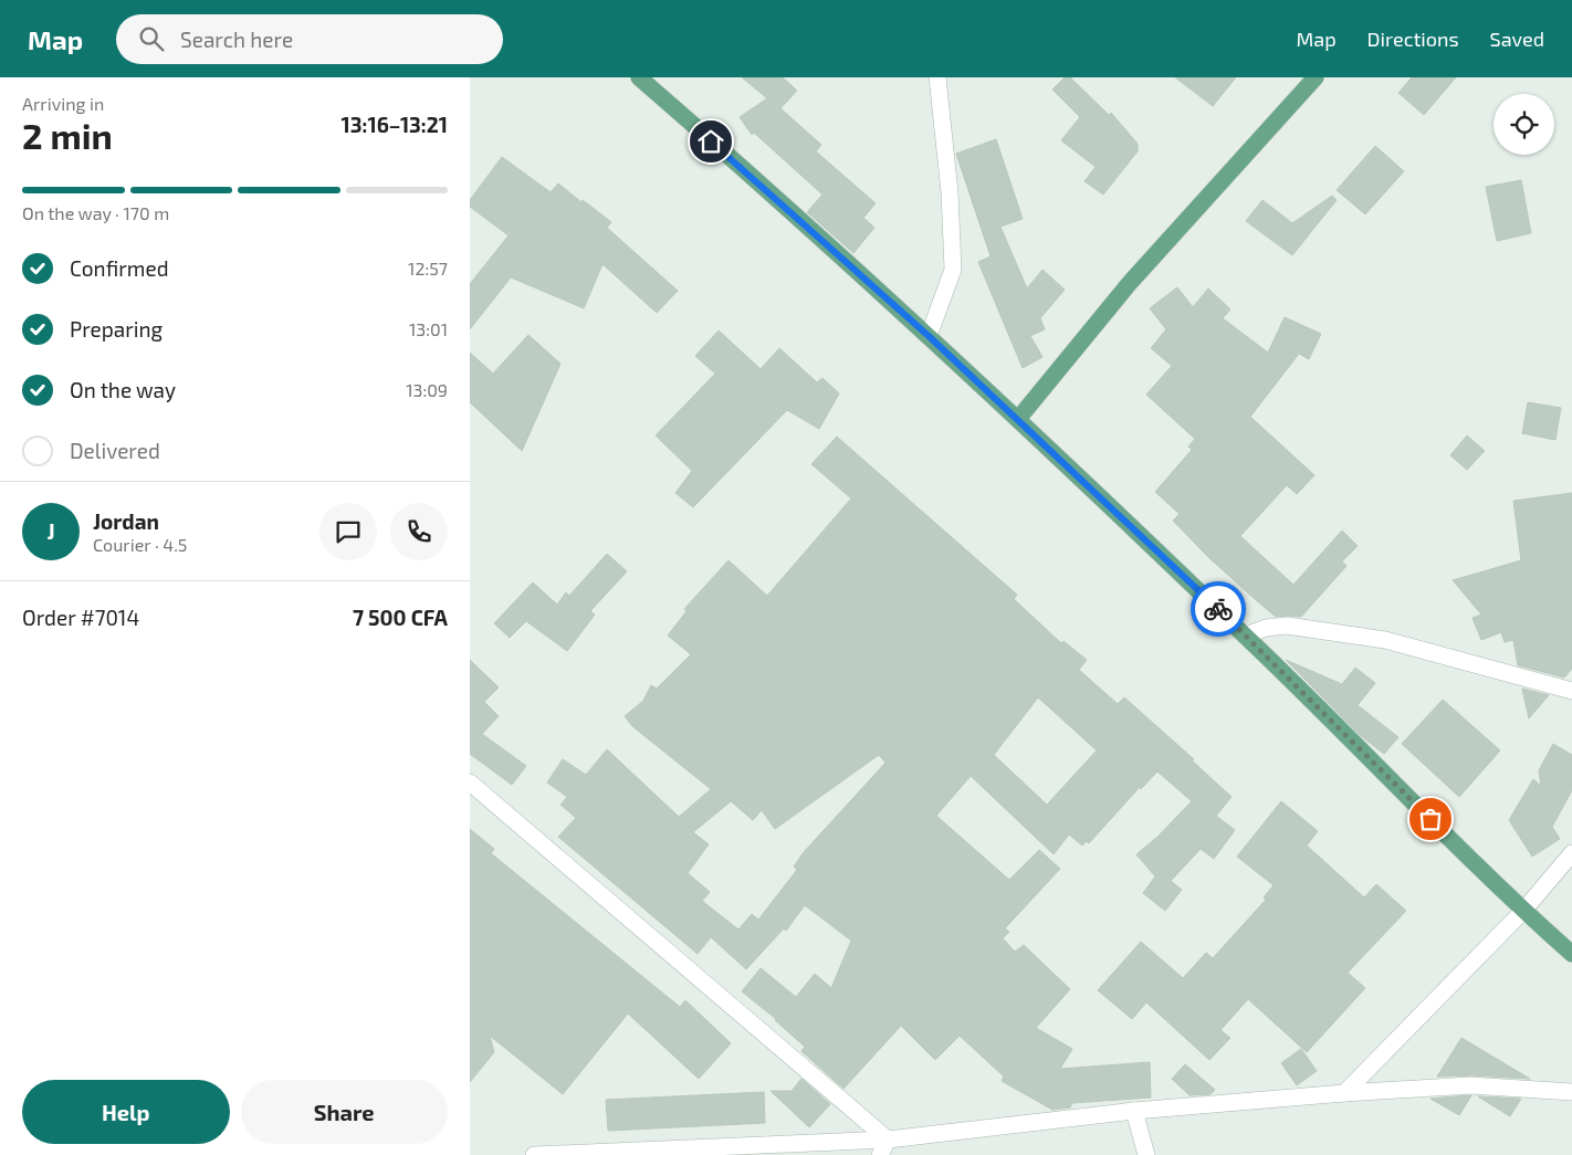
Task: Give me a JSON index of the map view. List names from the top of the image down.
{
  "page": {
    "header": "Map",
    "search": "Search here",
    "nav": ["Map", "Directions", "Saved"],
    "heading": ["2 min", "Arriving in", "13:16–13:21"],
    "panel": [
      "Jordan",
      "Courier · 4.5",
      "Order #7014",
      "7 500 CFA"
    ],
    "bar": "On the way · 170 m",
    "list": [
      ["Confirmed", "12:57"],
      ["Preparing", "13:01"],
      ["On the way", "13:09"],
      "Delivered"
    ],
    "round": "J",
    "buttons": ["Help", "Share"]
  }
}
